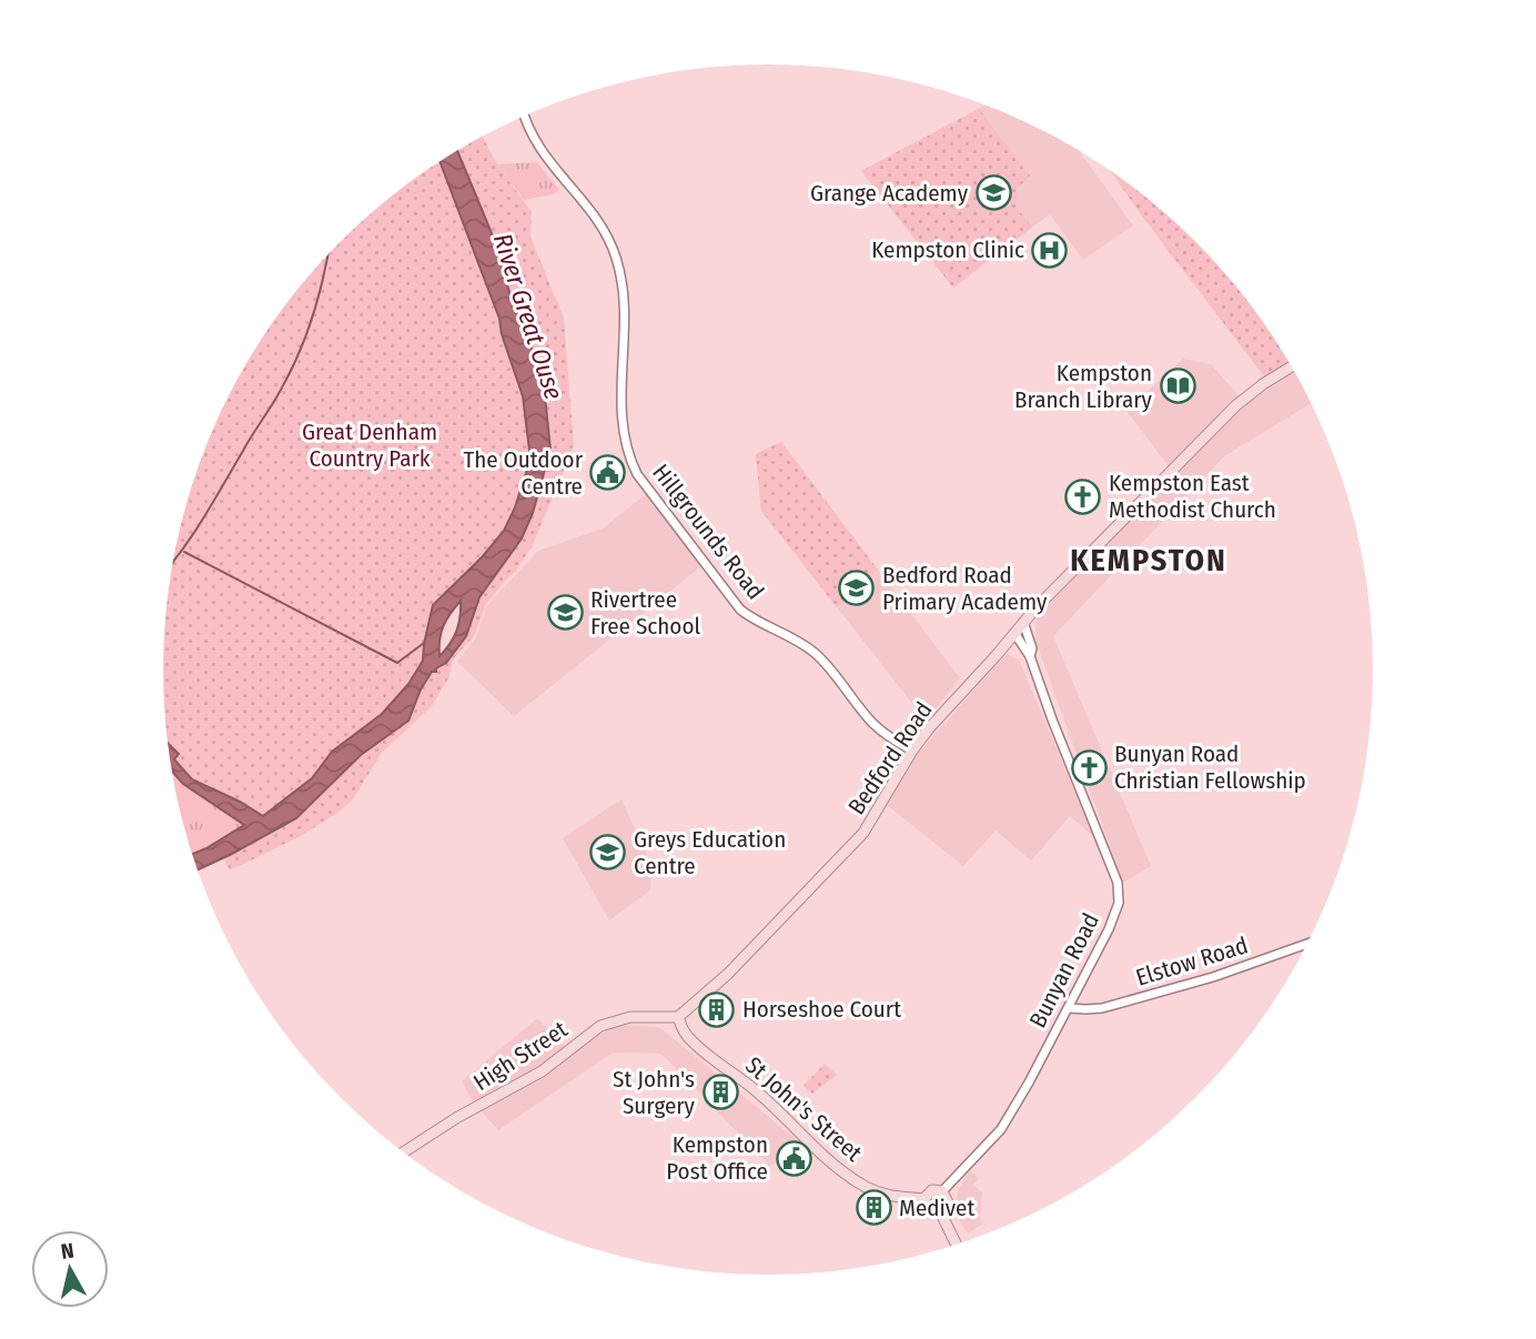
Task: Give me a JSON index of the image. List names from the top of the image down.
{
  "streets": {
    "main road": ["Bedford Road", "High Street", "St John's Street"],
    "street": ["Hillgrounds Road", "Elstow Road", "Bunyan Road"]
  },
  "crossings": [
    ["Hillgrounds Road", "Bedford Road"],
    ["Bedford Road", "Bunyan Road"],
    ["Bedford Road", "High Street"],
    ["Bedford Road", "St John's Street"],
    ["Elstow Road", "Bunyan Road"],
    ["Bunyan Road", "St John's Street"],
    ["High Street", "St John's Street"]
  ],
  "districts": ["KEMPSTON"],
  "water": ["River Great Ouse"],
  "parks": ["Great Denham Country Park"],
  "places": {
    "school or university": [
      "Grange Academy",
      "Bedford Road Primary Academy",
      "Rivertree Free School",
      "Greys Education Centre"
    ],
    "hospital": ["Kempston Clinic"],
    "library": ["Kempston Branch Library"],
    "public building": ["The Outdoor Centre", "Kempston Post Office"],
    "church": ["Kempston East Methodist Church", "Bunyan Road Christian Fellowship"],
    "building": ["Horseshoe Court", "St John's Surgery", "Medivet"]
  },
  "north": "top"
}
